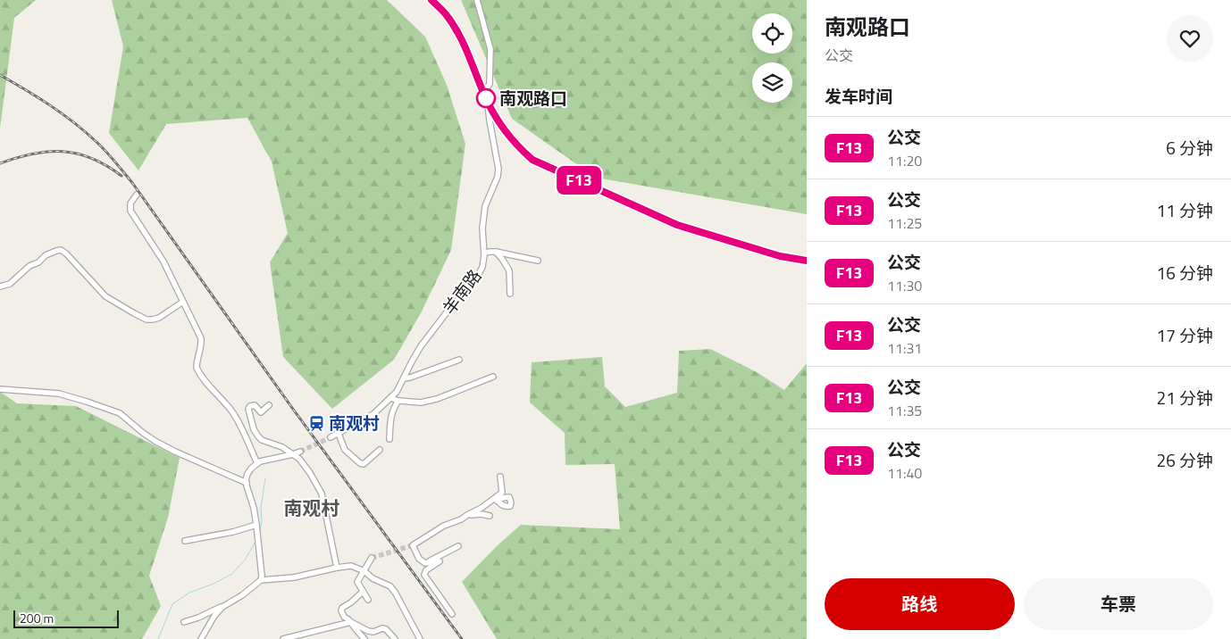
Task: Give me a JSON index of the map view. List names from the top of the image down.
{
  "streets": {
    "street": ["羊南路"]
  },
  "districts": ["南观村"],
  "places": {
    "other": ["南观路口"],
    "station": ["南观村"]
  },
  "lines": ["bus line F13"],
  "scale_bar": "200 m",
  "page": {
    "on_map": "F13",
    "heading": [
      ["南观路口", "公交"],
      "发车时间"
    ],
    "list": [
      {
        "mark": "F13",
        "name": "公交",
        "note": "11:20",
        "value": "6 分钟"
      },
      {
        "mark": "F13",
        "name": "公交",
        "note": "11:25",
        "value": "11 分钟"
      },
      {
        "mark": "F13",
        "name": "公交",
        "note": "11:30",
        "value": "16 分钟"
      },
      {
        "mark": "F13",
        "name": "公交",
        "note": "11:31",
        "value": "17 分钟"
      },
      {
        "mark": "F13",
        "name": "公交",
        "note": "11:35",
        "value": "21 分钟"
      },
      {
        "mark": "F13",
        "name": "公交",
        "note": "11:40",
        "value": "26 分钟"
      }
    ],
    "buttons": ["路线", "车票"],
    "scale": "200 m"
  }
}
